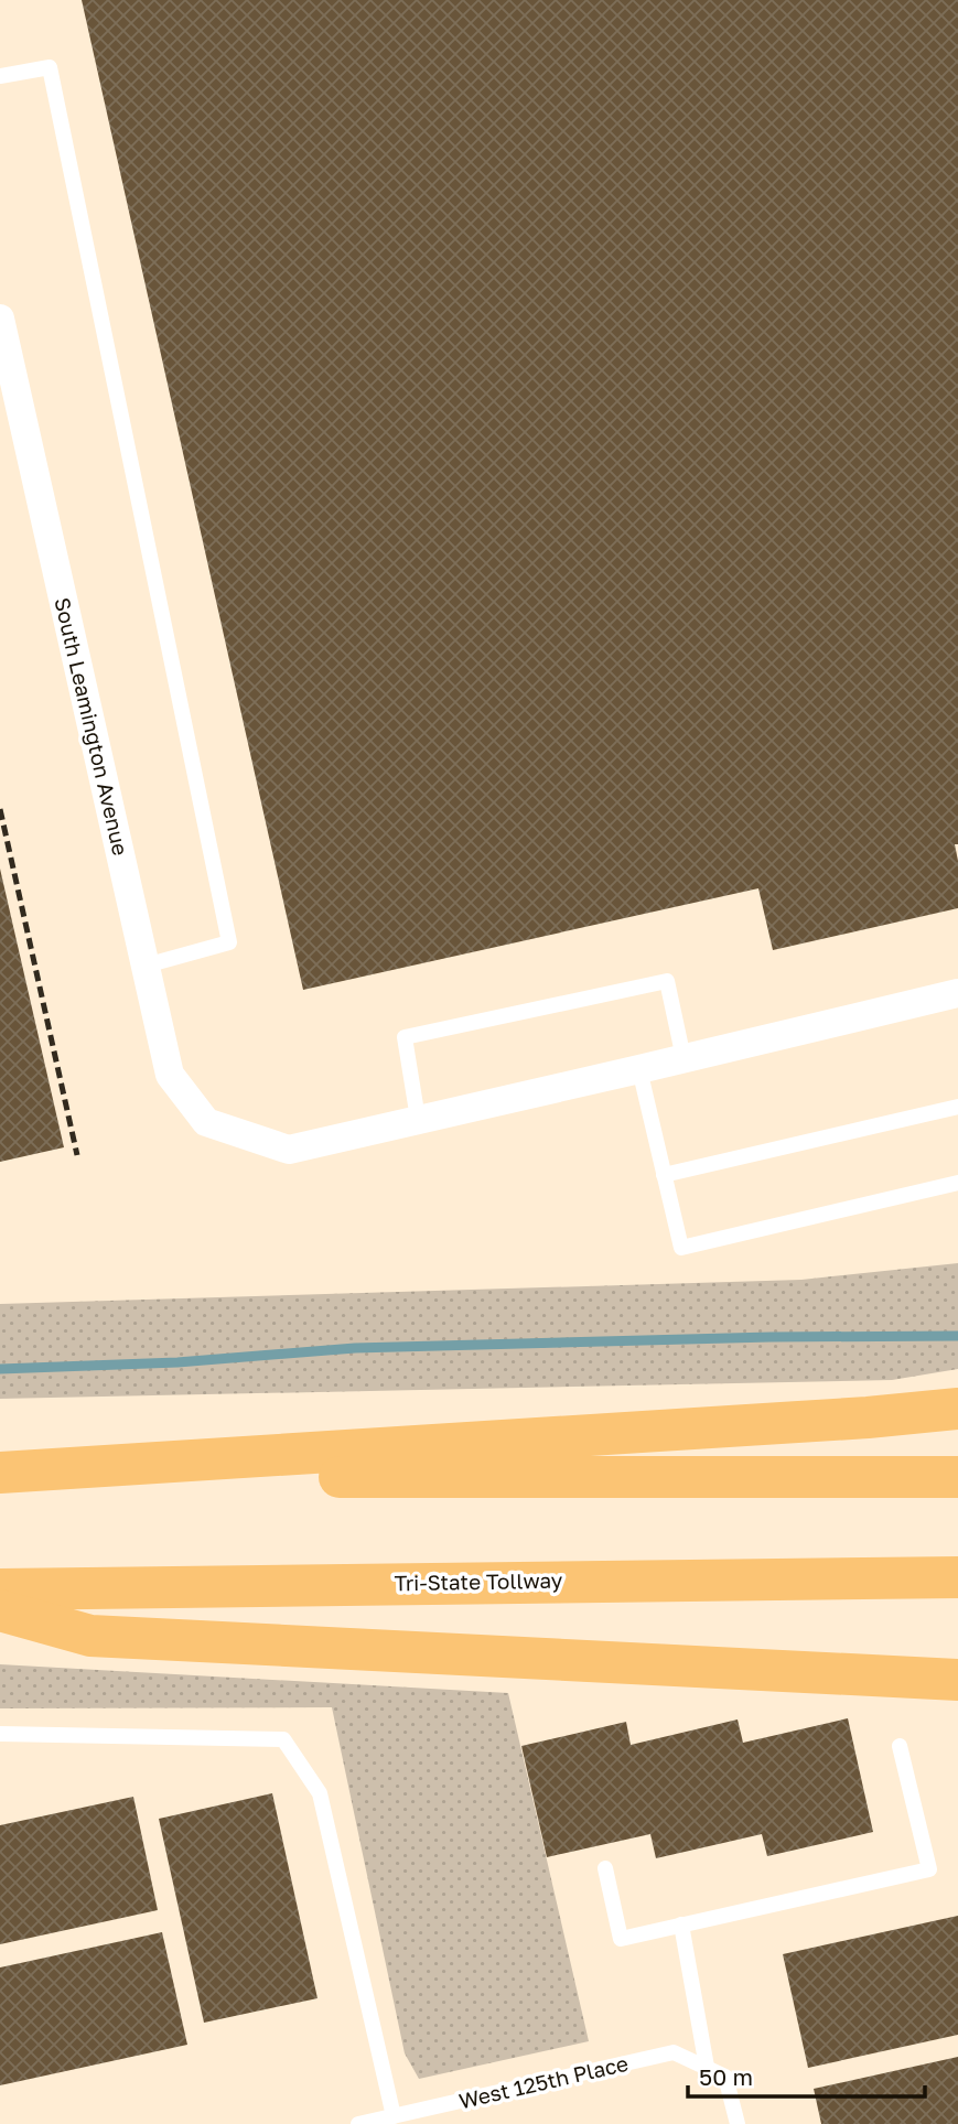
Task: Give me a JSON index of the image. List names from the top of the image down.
{
  "streets": {
    "highway": ["Tri-State Tollway"],
    "street": ["South Leamington Avenue"],
    "lane": ["West 125th Place"]
  },
  "scale_bar": "50 m"
}
